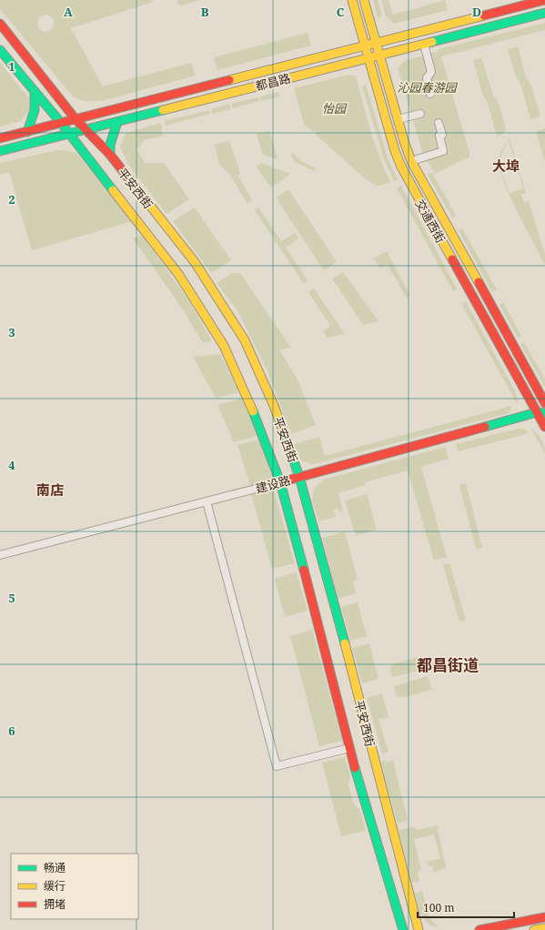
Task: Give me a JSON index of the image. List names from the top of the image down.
{
  "streets": {
    "main road": [
      "都昌路",
      "平安西街",
      "交通西街",
      "建设路"
    ]
  },
  "crossings": [
    ["都昌路", "平安西街"],
    ["都昌路", "交通西街"],
    ["平安西街", "建设路"],
    ["交通西街", "建设路"]
  ],
  "districts": ["大埠", "南店", "都昌街道"],
  "parks": ["沁园春游园", "怡园"],
  "legend": ["畅通", "缓行", "拥堵"],
  "scale_bar": "100 m",
  "grid": {
    "columns": [
      "A",
      "B",
      "C",
      "D"
    ],
    "rows": [
      "1",
      "2",
      "3",
      "4",
      "5",
      "6"
    ]
  }
}
